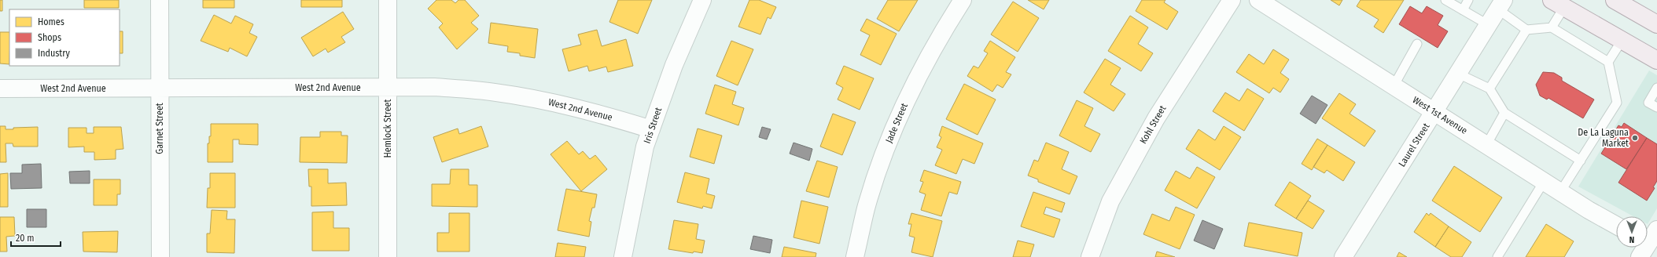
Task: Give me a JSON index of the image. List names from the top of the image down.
{
  "streets": {
    "street": [
      "West 2nd Avenue",
      "West 1st Avenue",
      "Jade Street",
      "Kohl Street",
      "Iris Street",
      "Garnet Street",
      "Hemlock Street",
      "Laurel Street"
    ]
  },
  "crossings": [
    ["West 2nd Avenue", "Iris Street"],
    ["West 2nd Avenue", "Garnet Street"],
    ["West 2nd Avenue", "Hemlock Street"],
    ["West 1st Avenue", "Laurel Street"]
  ],
  "places": ["De La Laguna Market"],
  "legend": ["Homes", "Shops", "Industry"],
  "scale_bar": "20 m",
  "north": "bottom"
}
